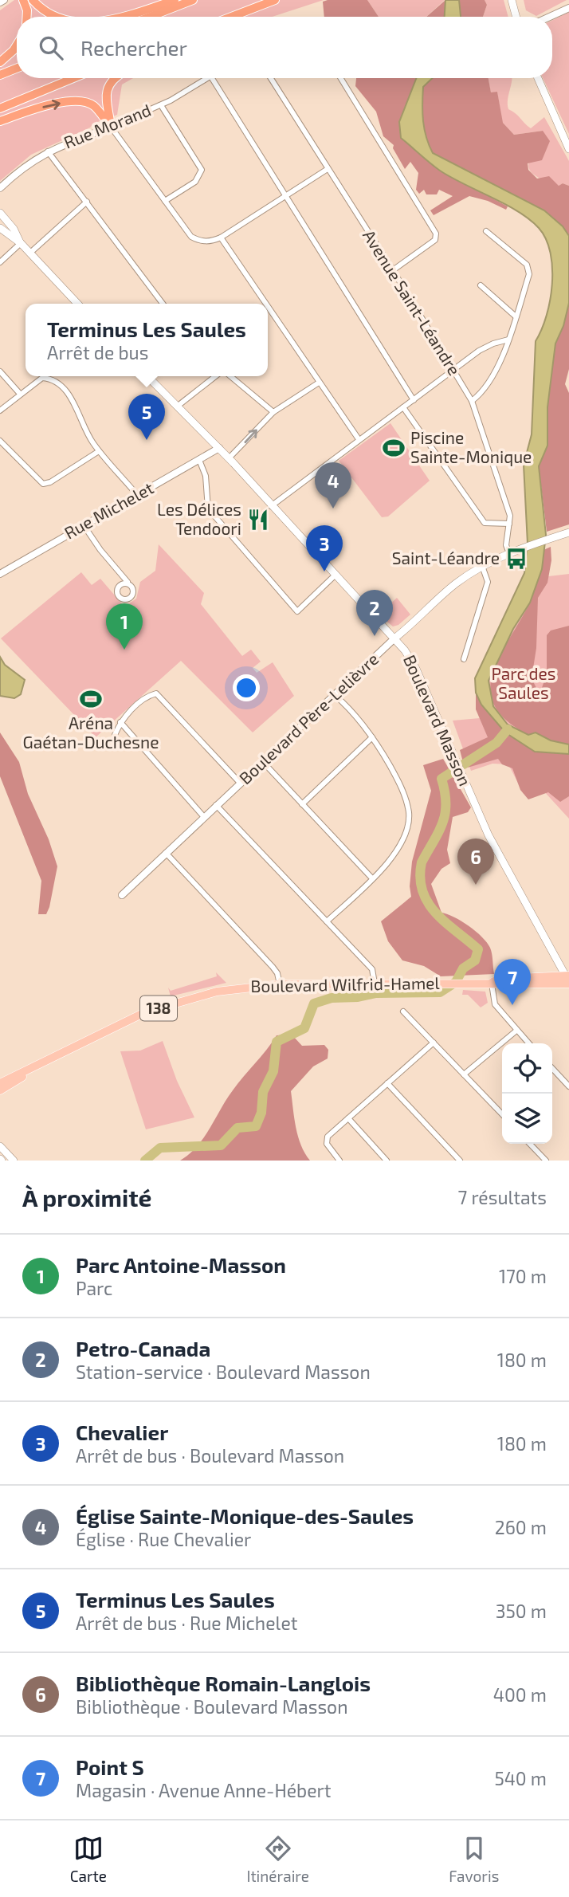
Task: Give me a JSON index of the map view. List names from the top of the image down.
{
  "streets": {
    "main road": [
      "Boulevard Père-Lelièvre",
      "Boulevard Masson",
      "Boulevard Wilfrid-Hamel",
      "138"
    ],
    "street": ["Rue Morand", "Avenue Saint-Léandre", "Rue Michelet"]
  },
  "crossings": [
    ["Avenue Saint-Léandre", "Boulevard Père-Lelièvre"],
    ["Rue Michelet", "Boulevard Masson"],
    ["Boulevard Père-Lelièvre", "Boulevard Masson"],
    ["Boulevard Masson", "Boulevard Wilfrid-Hamel"]
  ],
  "parks": ["Parc des Saules"],
  "places": {
    "sports": ["Piscine Sainte-Monique", "Aréna Gaétan-Duchesne"],
    "restaurant": ["Les Délices Tendoori"],
    "bus stop": ["Saint-Léandre"]
  },
  "page": {
    "search": "Rechercher",
    "popup": ["Terminus Les Saules", "Arrêt de bus"],
    "pins": [
      "5",
      "4",
      "3",
      "2",
      "1",
      "6",
      "7"
    ],
    "heading": ["À proximité", "7 résultats"],
    "list": [
      {
        "mark": "1",
        "name": "Parc Antoine-Masson",
        "note": "Parc",
        "value": "170 m"
      },
      {
        "mark": "2",
        "name": "Petro-Canada",
        "note": "Station-service · Boulevard Masson",
        "value": "180 m"
      },
      {
        "mark": "3",
        "name": "Chevalier",
        "note": "Arrêt de bus · Boulevard Masson",
        "value": "180 m"
      },
      {
        "mark": "4",
        "name": "Église Sainte-Monique-des-Saules",
        "note": "Église · Rue Chevalier",
        "value": "260 m"
      },
      {
        "mark": "5",
        "name": "Terminus Les Saules",
        "note": "Arrêt de bus · Rue Michelet",
        "value": "350 m"
      },
      {
        "mark": "6",
        "name": "Bibliothèque Romain-Langlois",
        "note": "Bibliothèque · Boulevard Masson",
        "value": "400 m"
      },
      {
        "mark": "7",
        "name": "Point S",
        "note": "Magasin · Avenue Anne-Hébert",
        "value": "540 m"
      }
    ],
    "nav": ["Carte", "Itinéraire", "Favoris"]
  }
}
